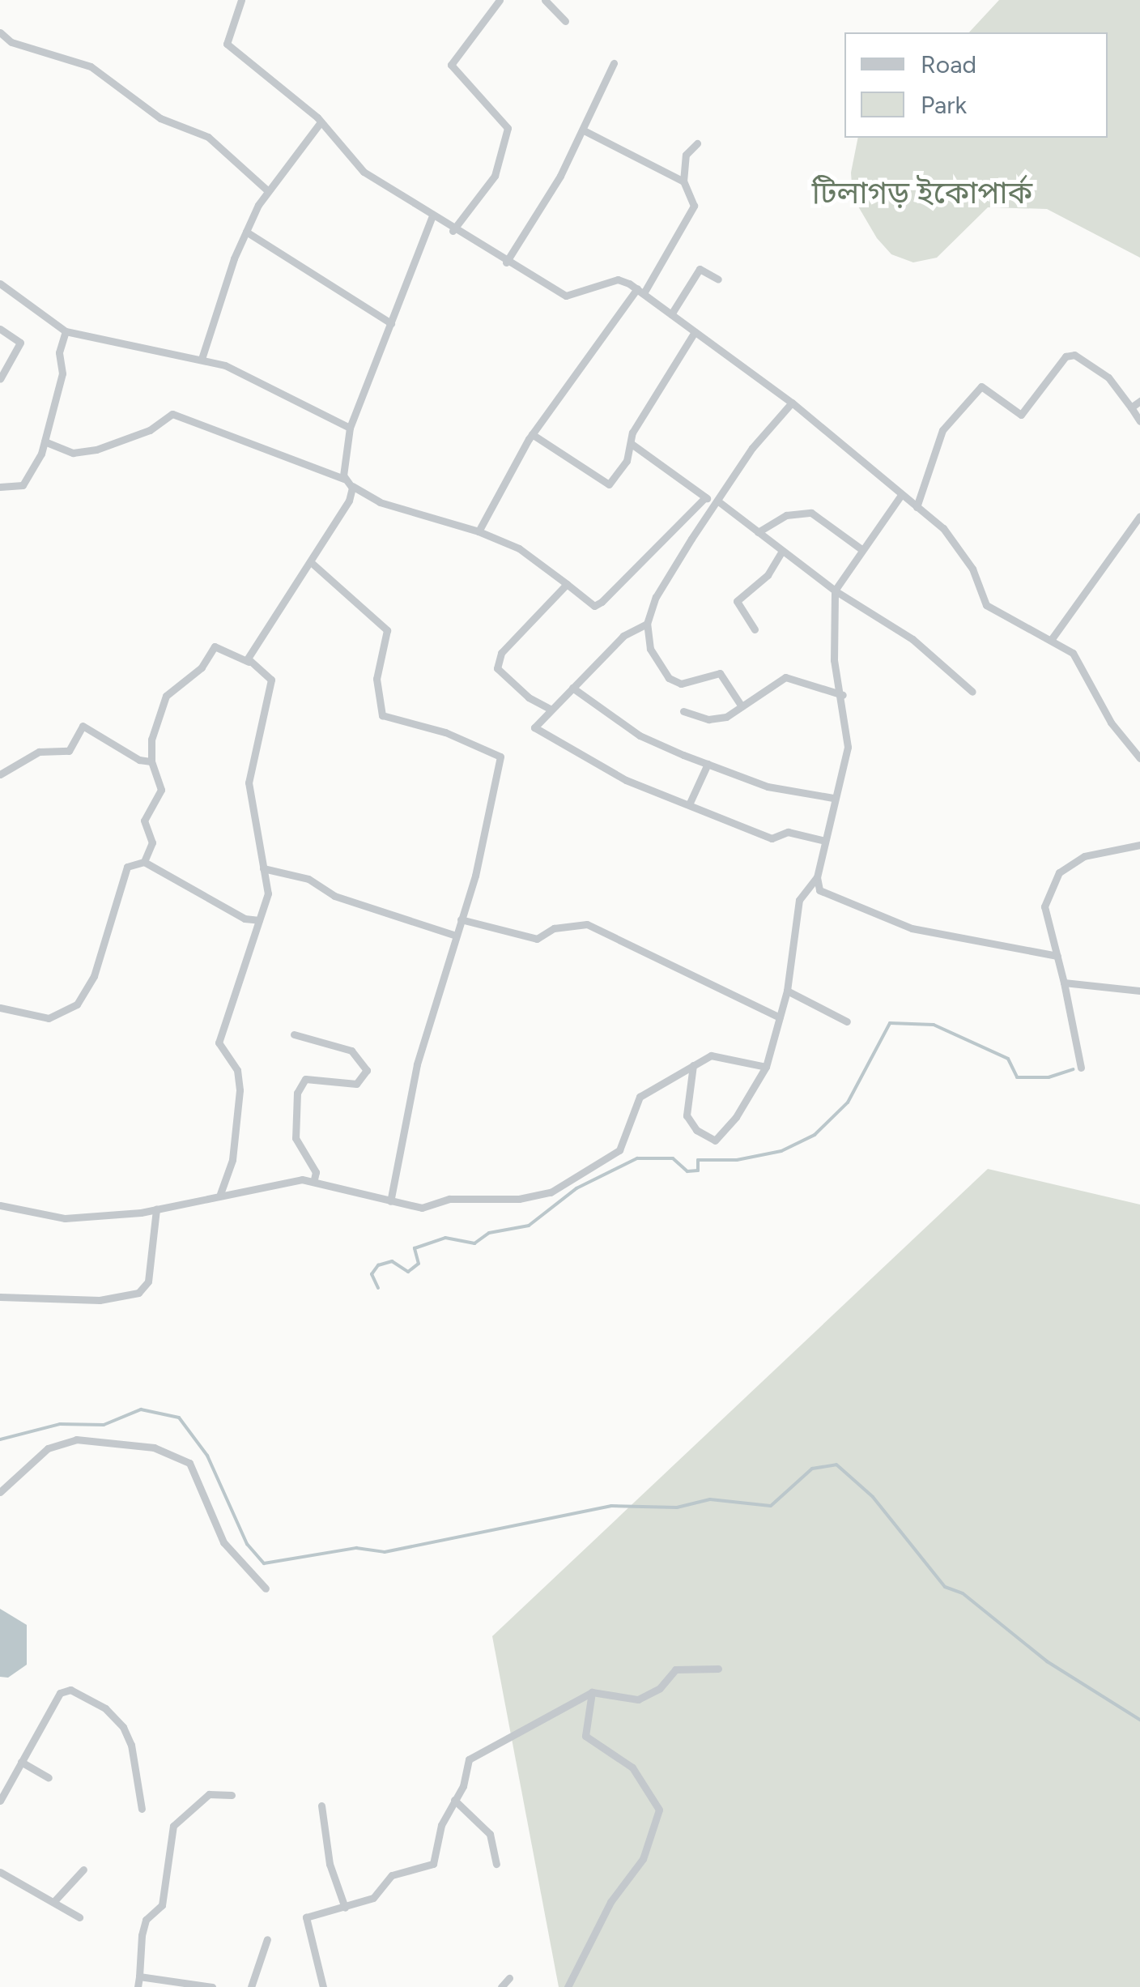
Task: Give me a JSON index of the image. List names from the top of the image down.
{
  "parks": ["টিলাগড় ইকোপার্ক"],
  "legend": ["Road", "Park"]
}
